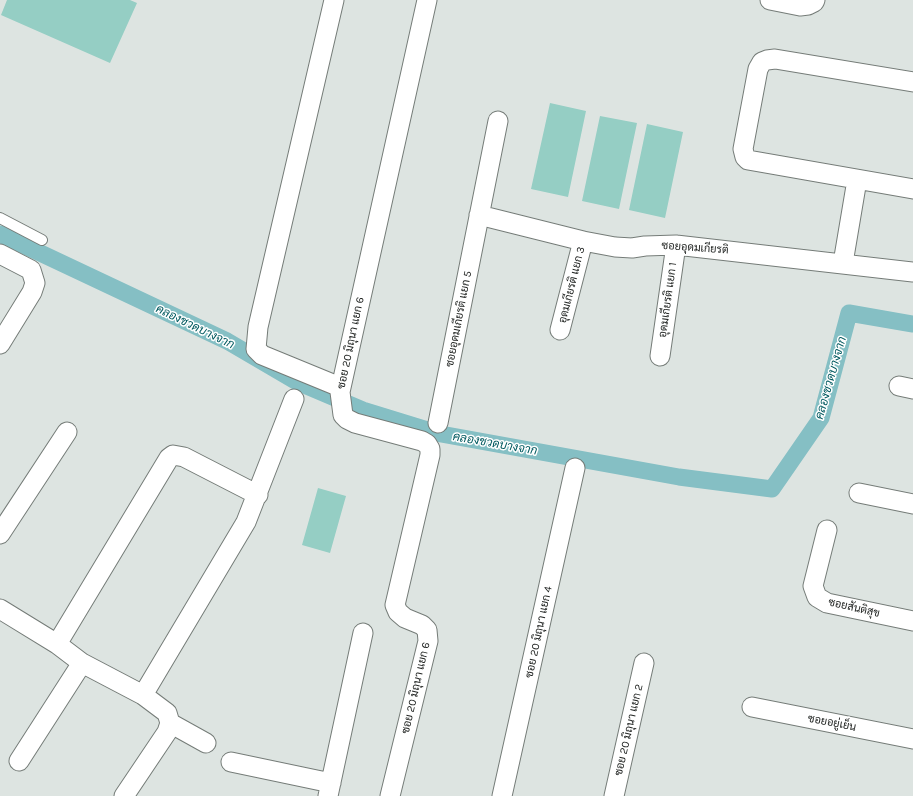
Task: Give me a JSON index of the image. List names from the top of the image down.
{
  "streets": {
    "street": [
      "ซอยอุดมเกียรติ",
      "อุดมเกียรติ แยก 3",
      "อุดมเกียรติ แยก 1",
      "ซอยอุดมเกียรติ แยก 5",
      "ซอย 20 มิถุนา แยก 6",
      "ซอยสันติสุข",
      "ซอย 20 มิถุนา แยก 4",
      "ซอยอยู่เย็น",
      "ซอย 20 มิถุนา แยก 2"
    ]
  },
  "crossings": [
    ["ซอยอุดมเกียรติ", "อุดมเกียรติ แยก 3"],
    ["ซอยอุดมเกียรติ", "อุดมเกียรติ แยก 1"],
    ["ซอยอุดมเกียรติ", "ซอยอุดมเกียรติ แยก 5"]
  ],
  "water": ["คลองชวดบางจาก"]
}
